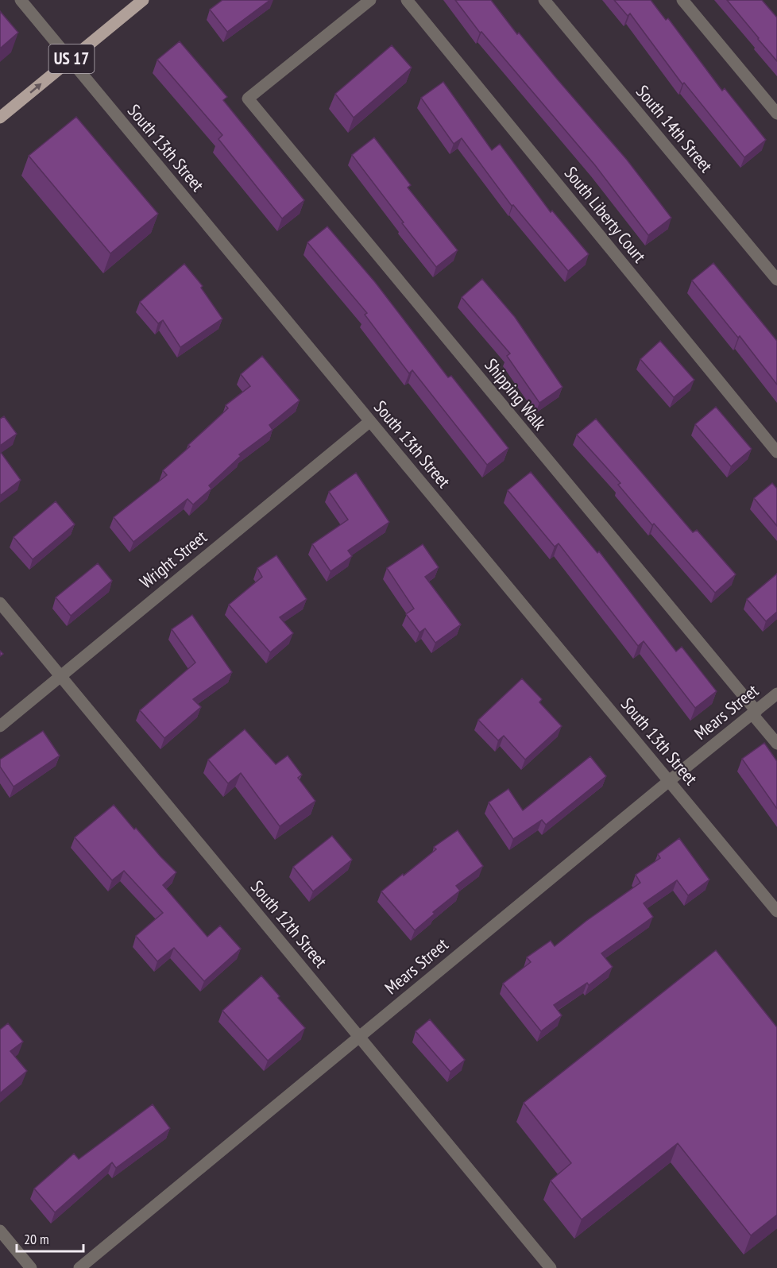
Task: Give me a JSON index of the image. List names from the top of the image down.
{
  "streets": {
    "main road": ["US 17"],
    "street": [
      "South 14th Street",
      "South 13th Street",
      "South Liberty Court",
      "Shipping Walk",
      "Wright Street",
      "Mears Street",
      "South 12th Street"
    ]
  },
  "crossings": [
    ["US 17", "South 13th Street"],
    ["South 13th Street", "Wright Street"],
    ["South 13th Street", "Mears Street"],
    ["Shipping Walk", "Mears Street"],
    ["Wright Street", "South 12th Street"],
    ["Mears Street", "South 12th Street"]
  ],
  "scale_bar": "20 m"
}
